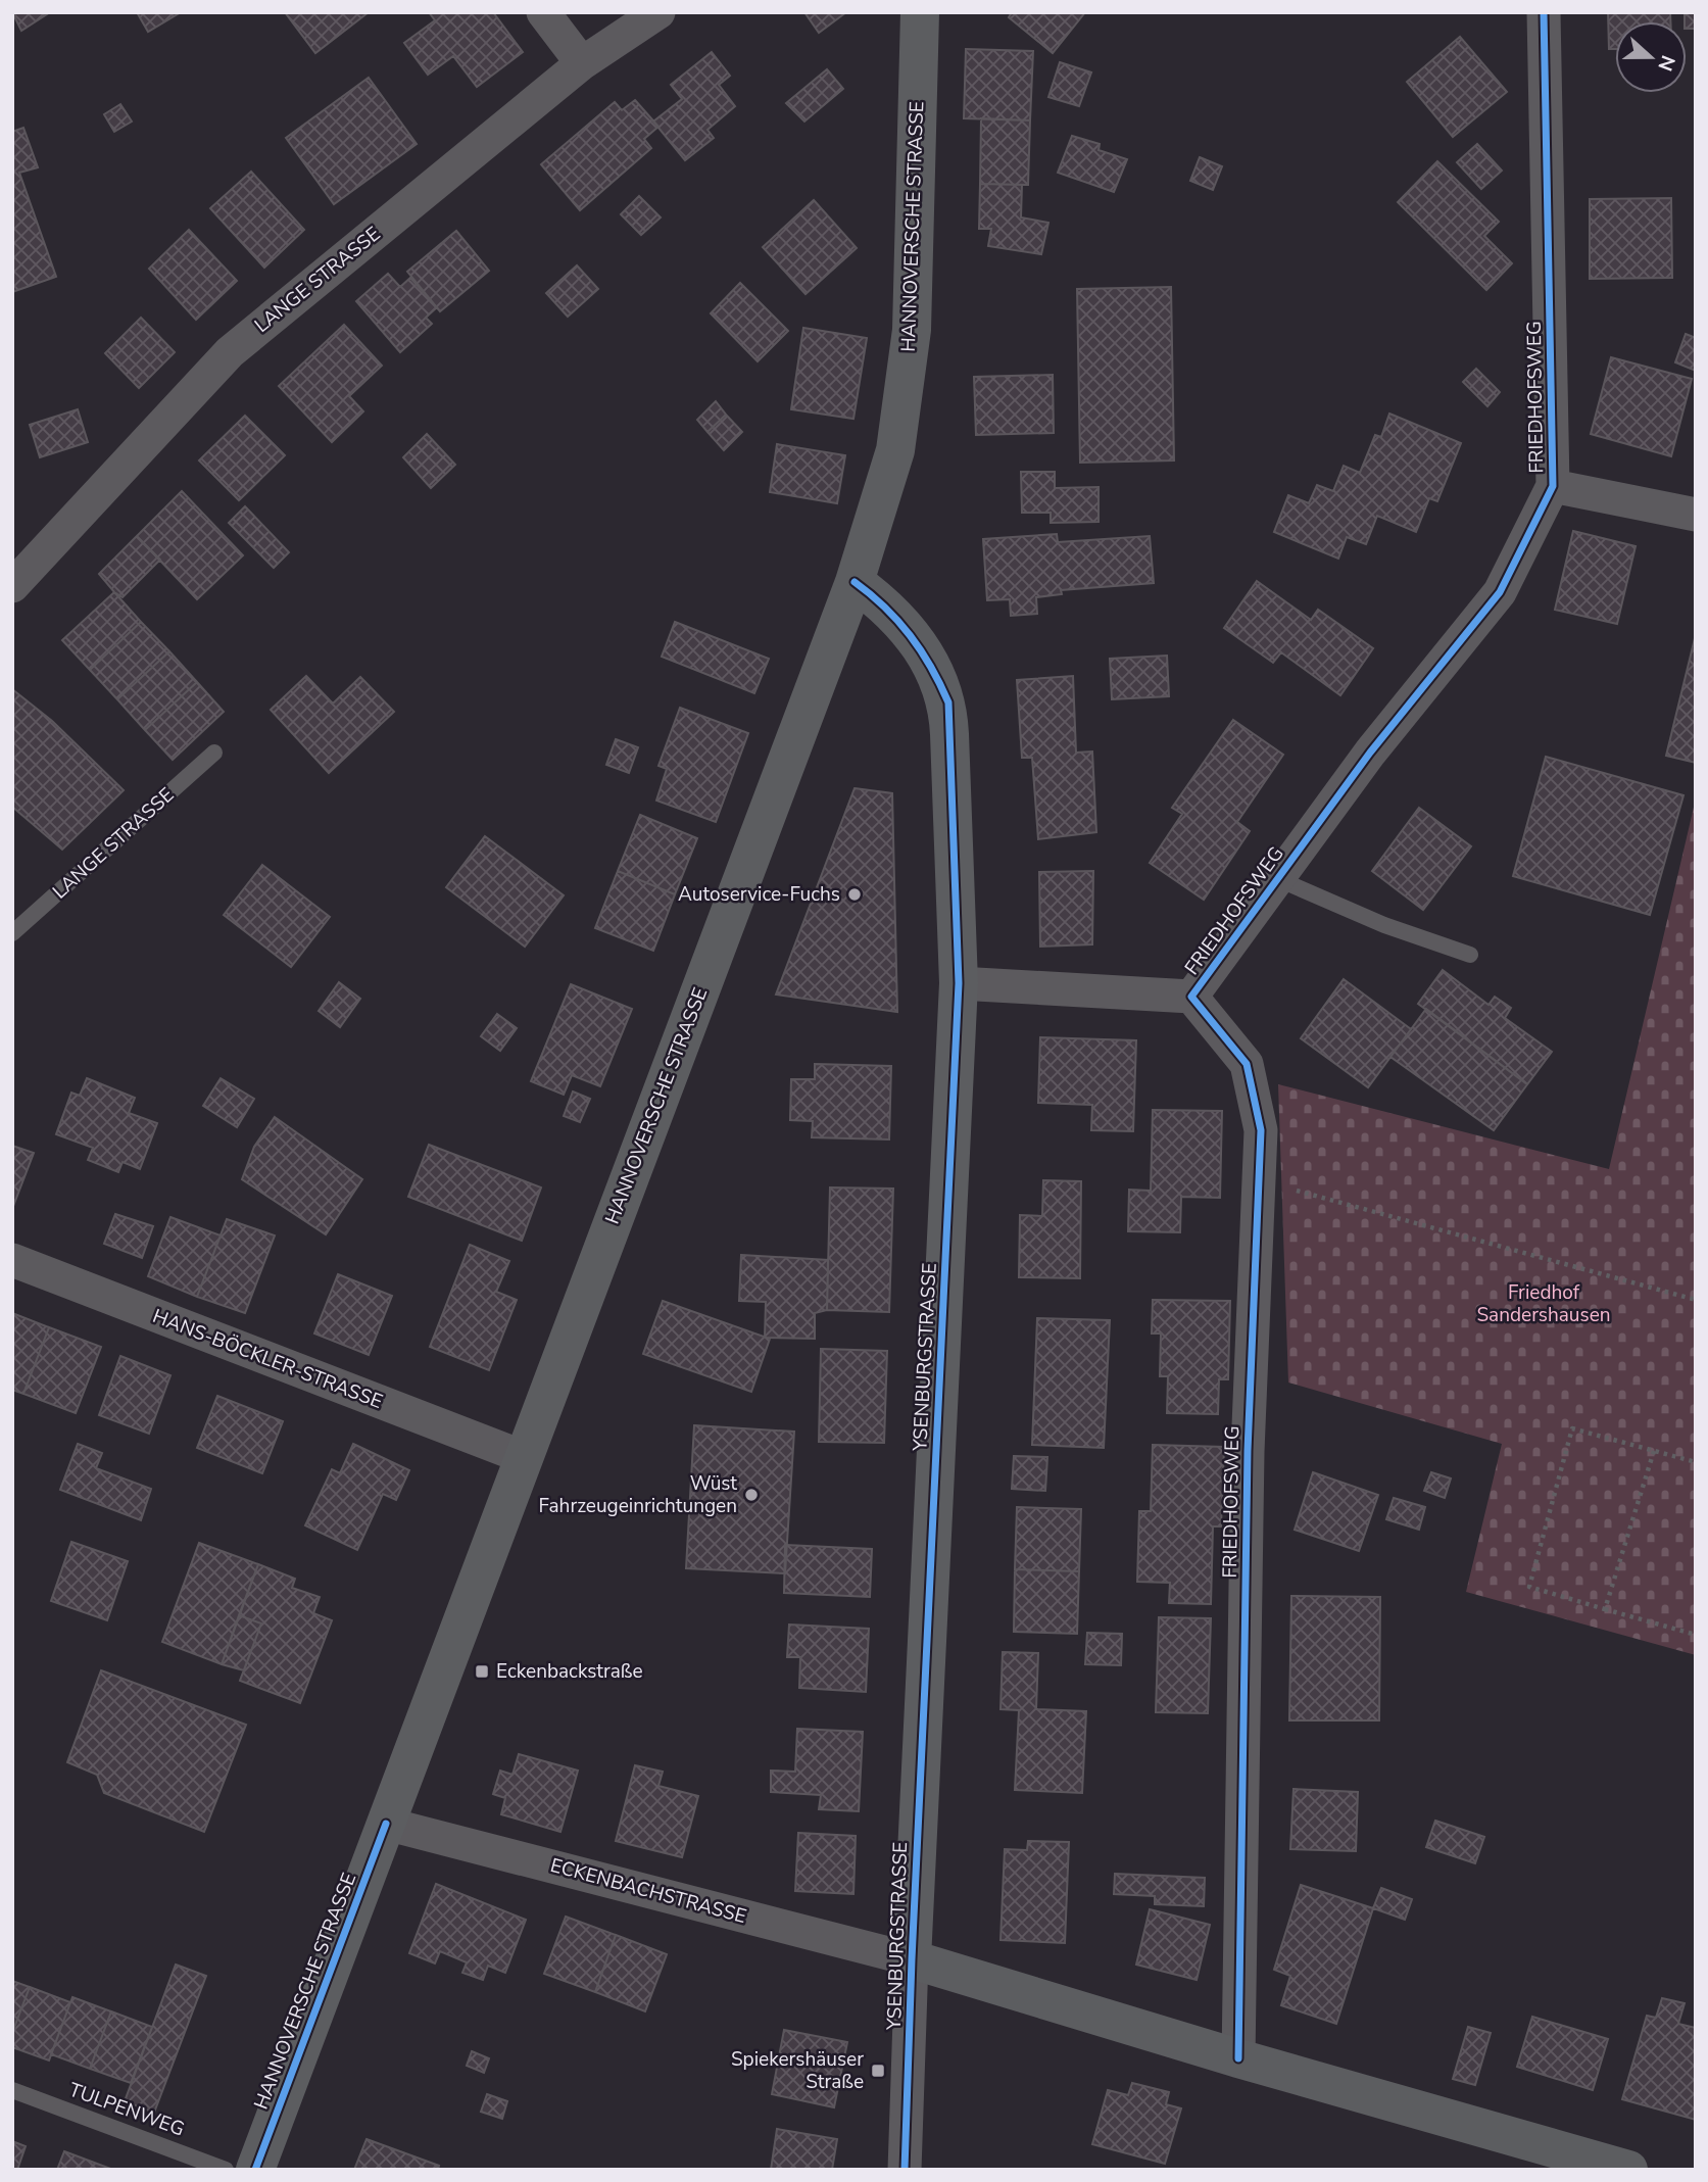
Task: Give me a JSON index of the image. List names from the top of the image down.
{
  "streets": {
    "main road": ["HANNOVERSCHE STRASSE", "YSENBURGSTRASSE"],
    "street": [
      "LANGE STRASSE",
      "FRIEDHOFSWEG",
      "HANS-BÖCKLER-STRASSE",
      "ECKENBACHSTRASSE"
    ],
    "lane": ["TULPENWEG"]
  },
  "crossings": [
    ["HANNOVERSCHE STRASSE", "YSENBURGSTRASSE"],
    ["HANNOVERSCHE STRASSE", "HANS-BÖCKLER-STRASSE"],
    ["HANNOVERSCHE STRASSE", "ECKENBACHSTRASSE"],
    ["FRIEDHOFSWEG", "YSENBURGSTRASSE"],
    ["YSENBURGSTRASSE", "ECKENBACHSTRASSE"]
  ],
  "parks": ["Friedhof Sandershausen"],
  "places": {
    "other": ["Autoservice-Fuchs", "Wüst Fahrzeugeinrichtungen"],
    "transit": ["Eckenbackstraße", "Spiekershäuser Straße"]
  },
  "north": "right"
}
